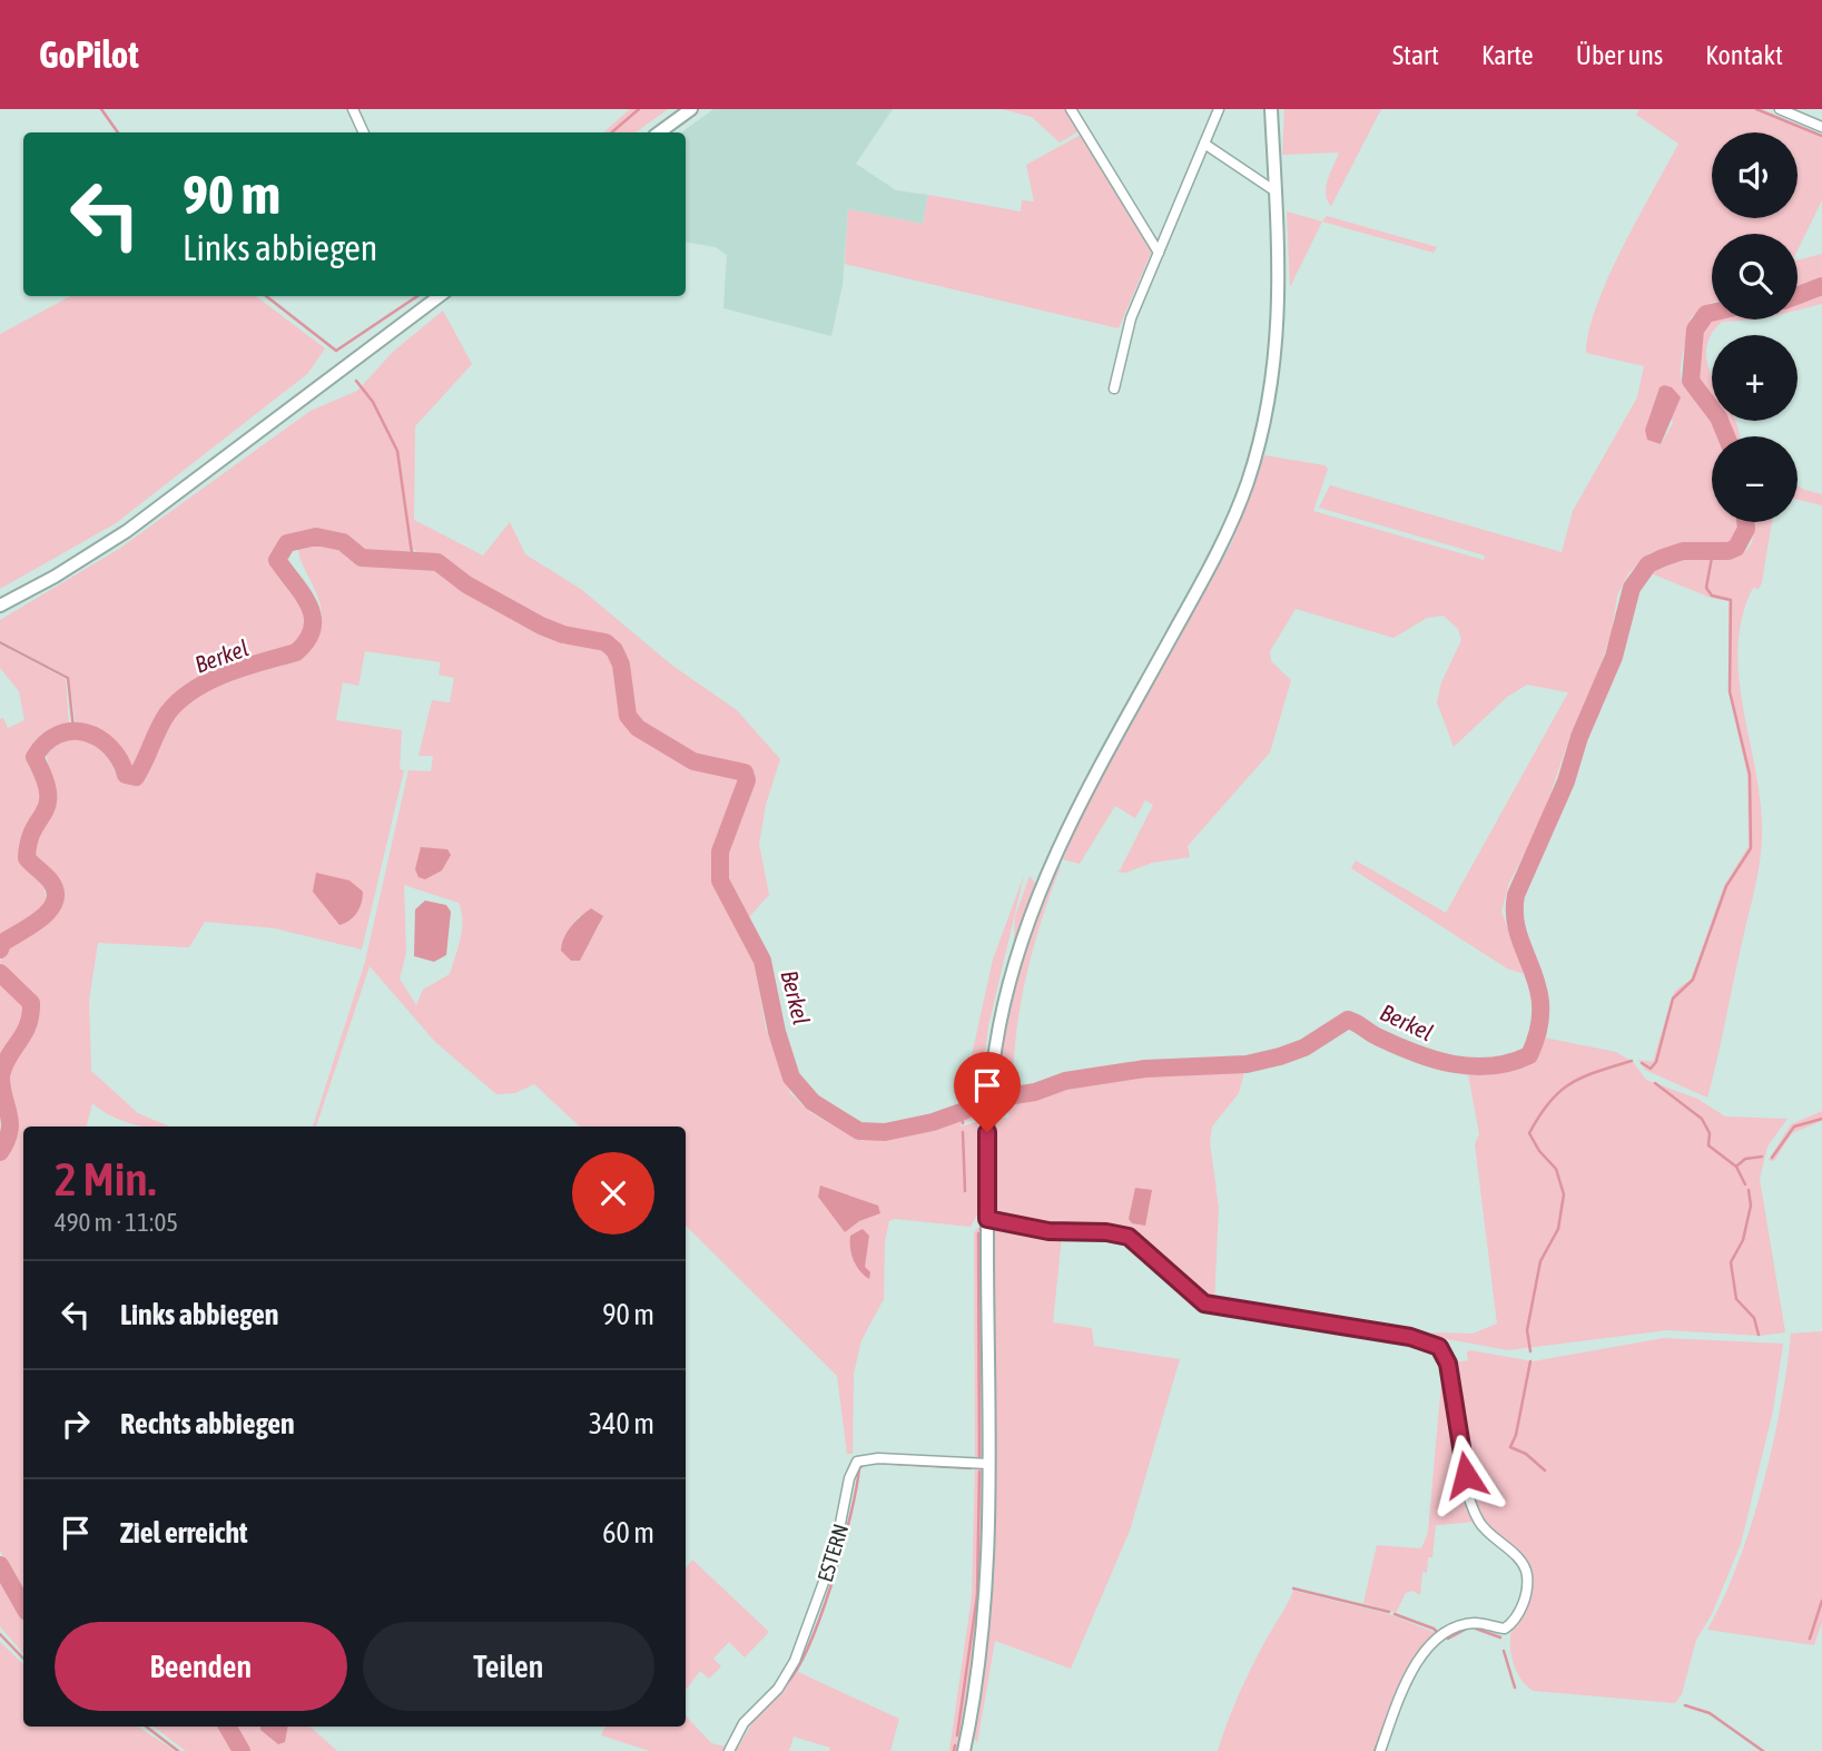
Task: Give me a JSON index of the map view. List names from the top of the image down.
{
  "streets": {
    "street": ["ESTERN"]
  },
  "water": ["Berkel"],
  "page": {
    "header": "GoPilot",
    "nav": [
      "Start",
      "Karte",
      "Über uns",
      "Kontakt"
    ],
    "map_buttons": ["+", "−"],
    "turn": ["90 m", "Links abbiegen"],
    "heading": ["2 Min.", "490 m · 11:05"],
    "list": [
      {
        "name": "Links abbiegen",
        "value": "90 m"
      },
      {
        "name": "Rechts abbiegen",
        "value": "340 m"
      },
      {
        "name": "Ziel erreicht",
        "value": "60 m"
      }
    ],
    "buttons": ["Beenden", "Teilen"]
  }
}
